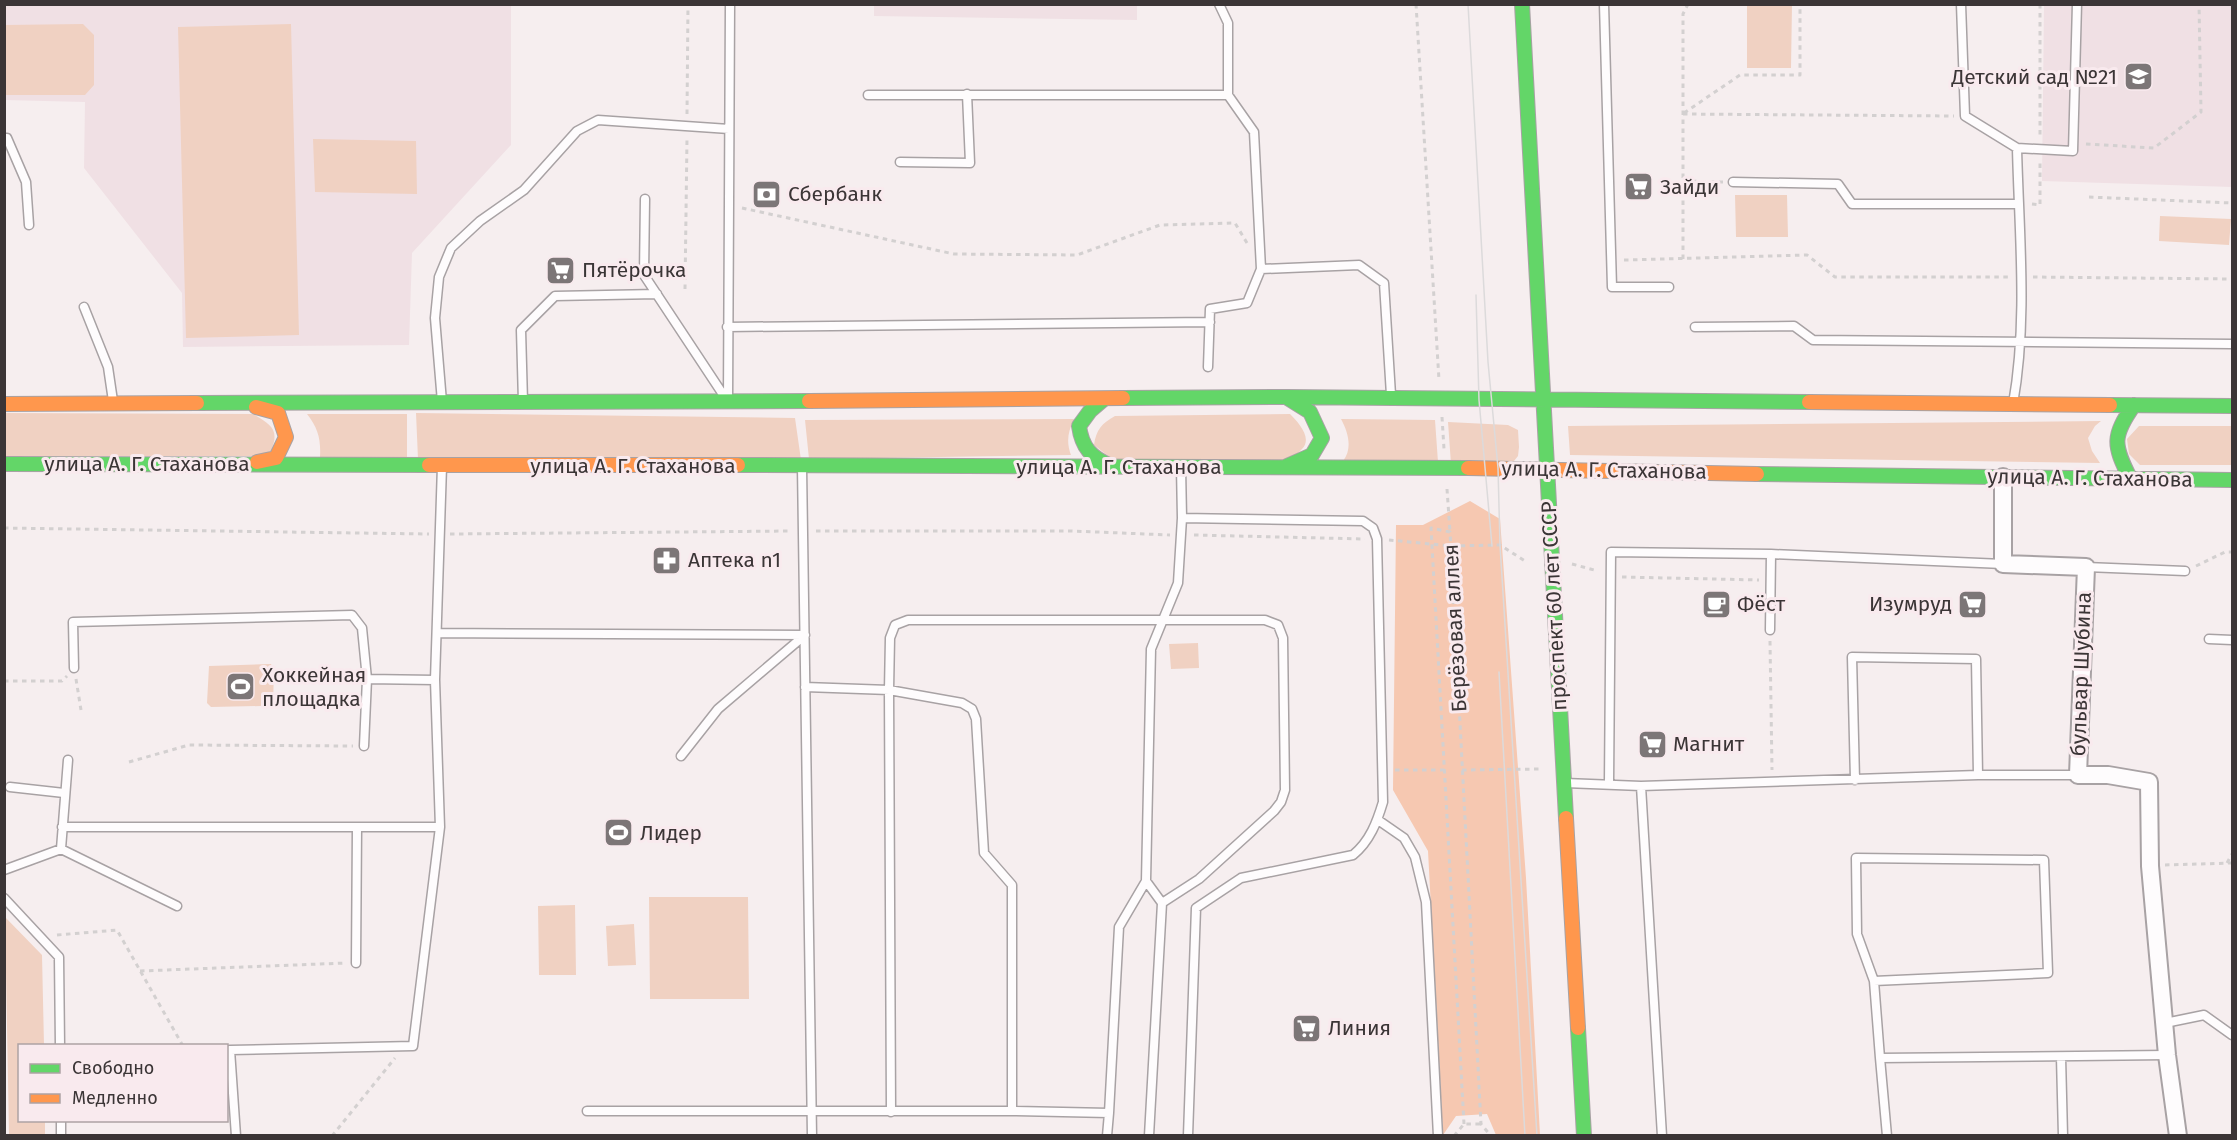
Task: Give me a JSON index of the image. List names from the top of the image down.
{
  "streets": {
    "main road": ["улица А. Г. Стаханова", "проспект 60 лет СССР"],
    "street": ["бульвар Шубина"],
    "path": ["Берёзовая аллея"]
  },
  "crossings": [
    ["улица А. Г. Стаханова", "проспект 60 лет СССР"]
  ],
  "places": {
    "school or university": ["Детский сад №21"],
    "supermarket": [
      "Зайди",
      "Пятёрочка",
      "Изумруд",
      "Магнит",
      "Линия"
    ],
    "bank": ["Сбербанк"],
    "pharmacy": ["Аптека n1"],
    "cafe": ["Фёст"],
    "sports": ["Хоккейная площадка", "Лидер"]
  },
  "legend": ["Свободно", "Медленно"]
}
